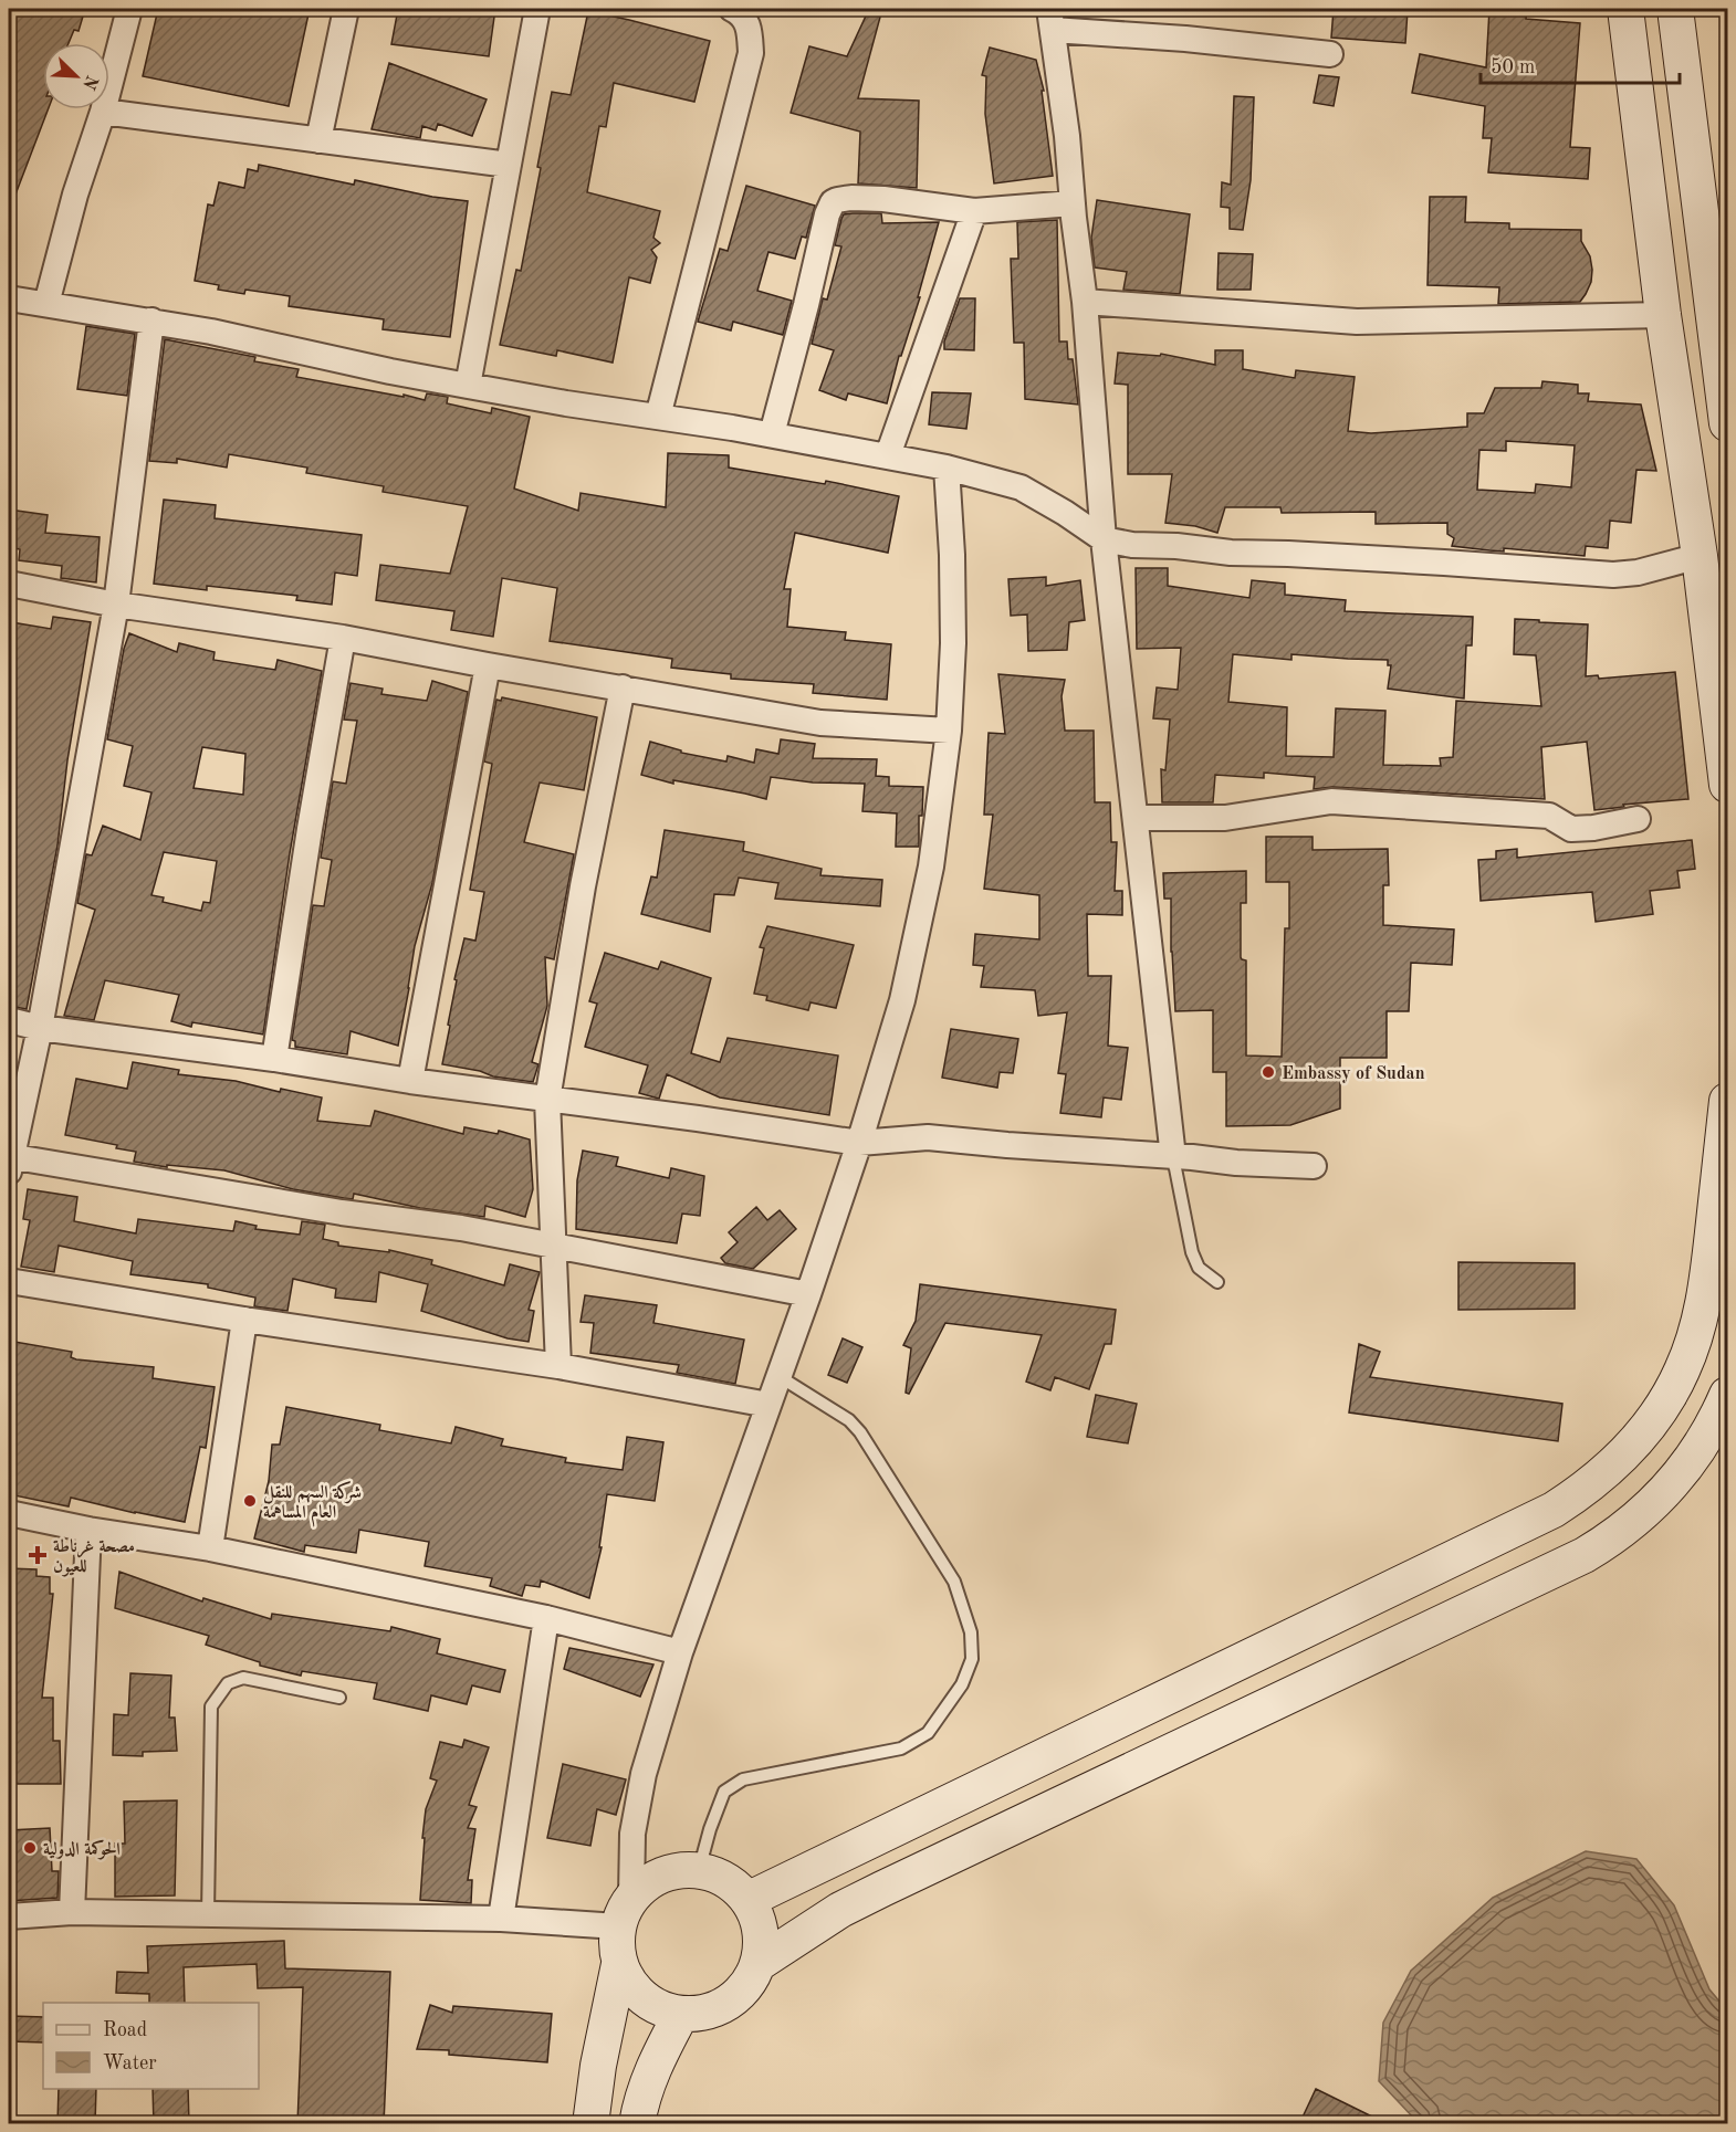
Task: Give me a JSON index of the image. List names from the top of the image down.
{
  "places": {
    "other": ["Embassy of Sudan", "شركة السهم للنقل العام المساهمة", "الحوكمة الدولية"],
    "health": ["مصحة غرناطة للعيون"]
  },
  "legend": ["Road", "Water"],
  "scale_bar": "50 m",
  "north": "bottom right"
}
